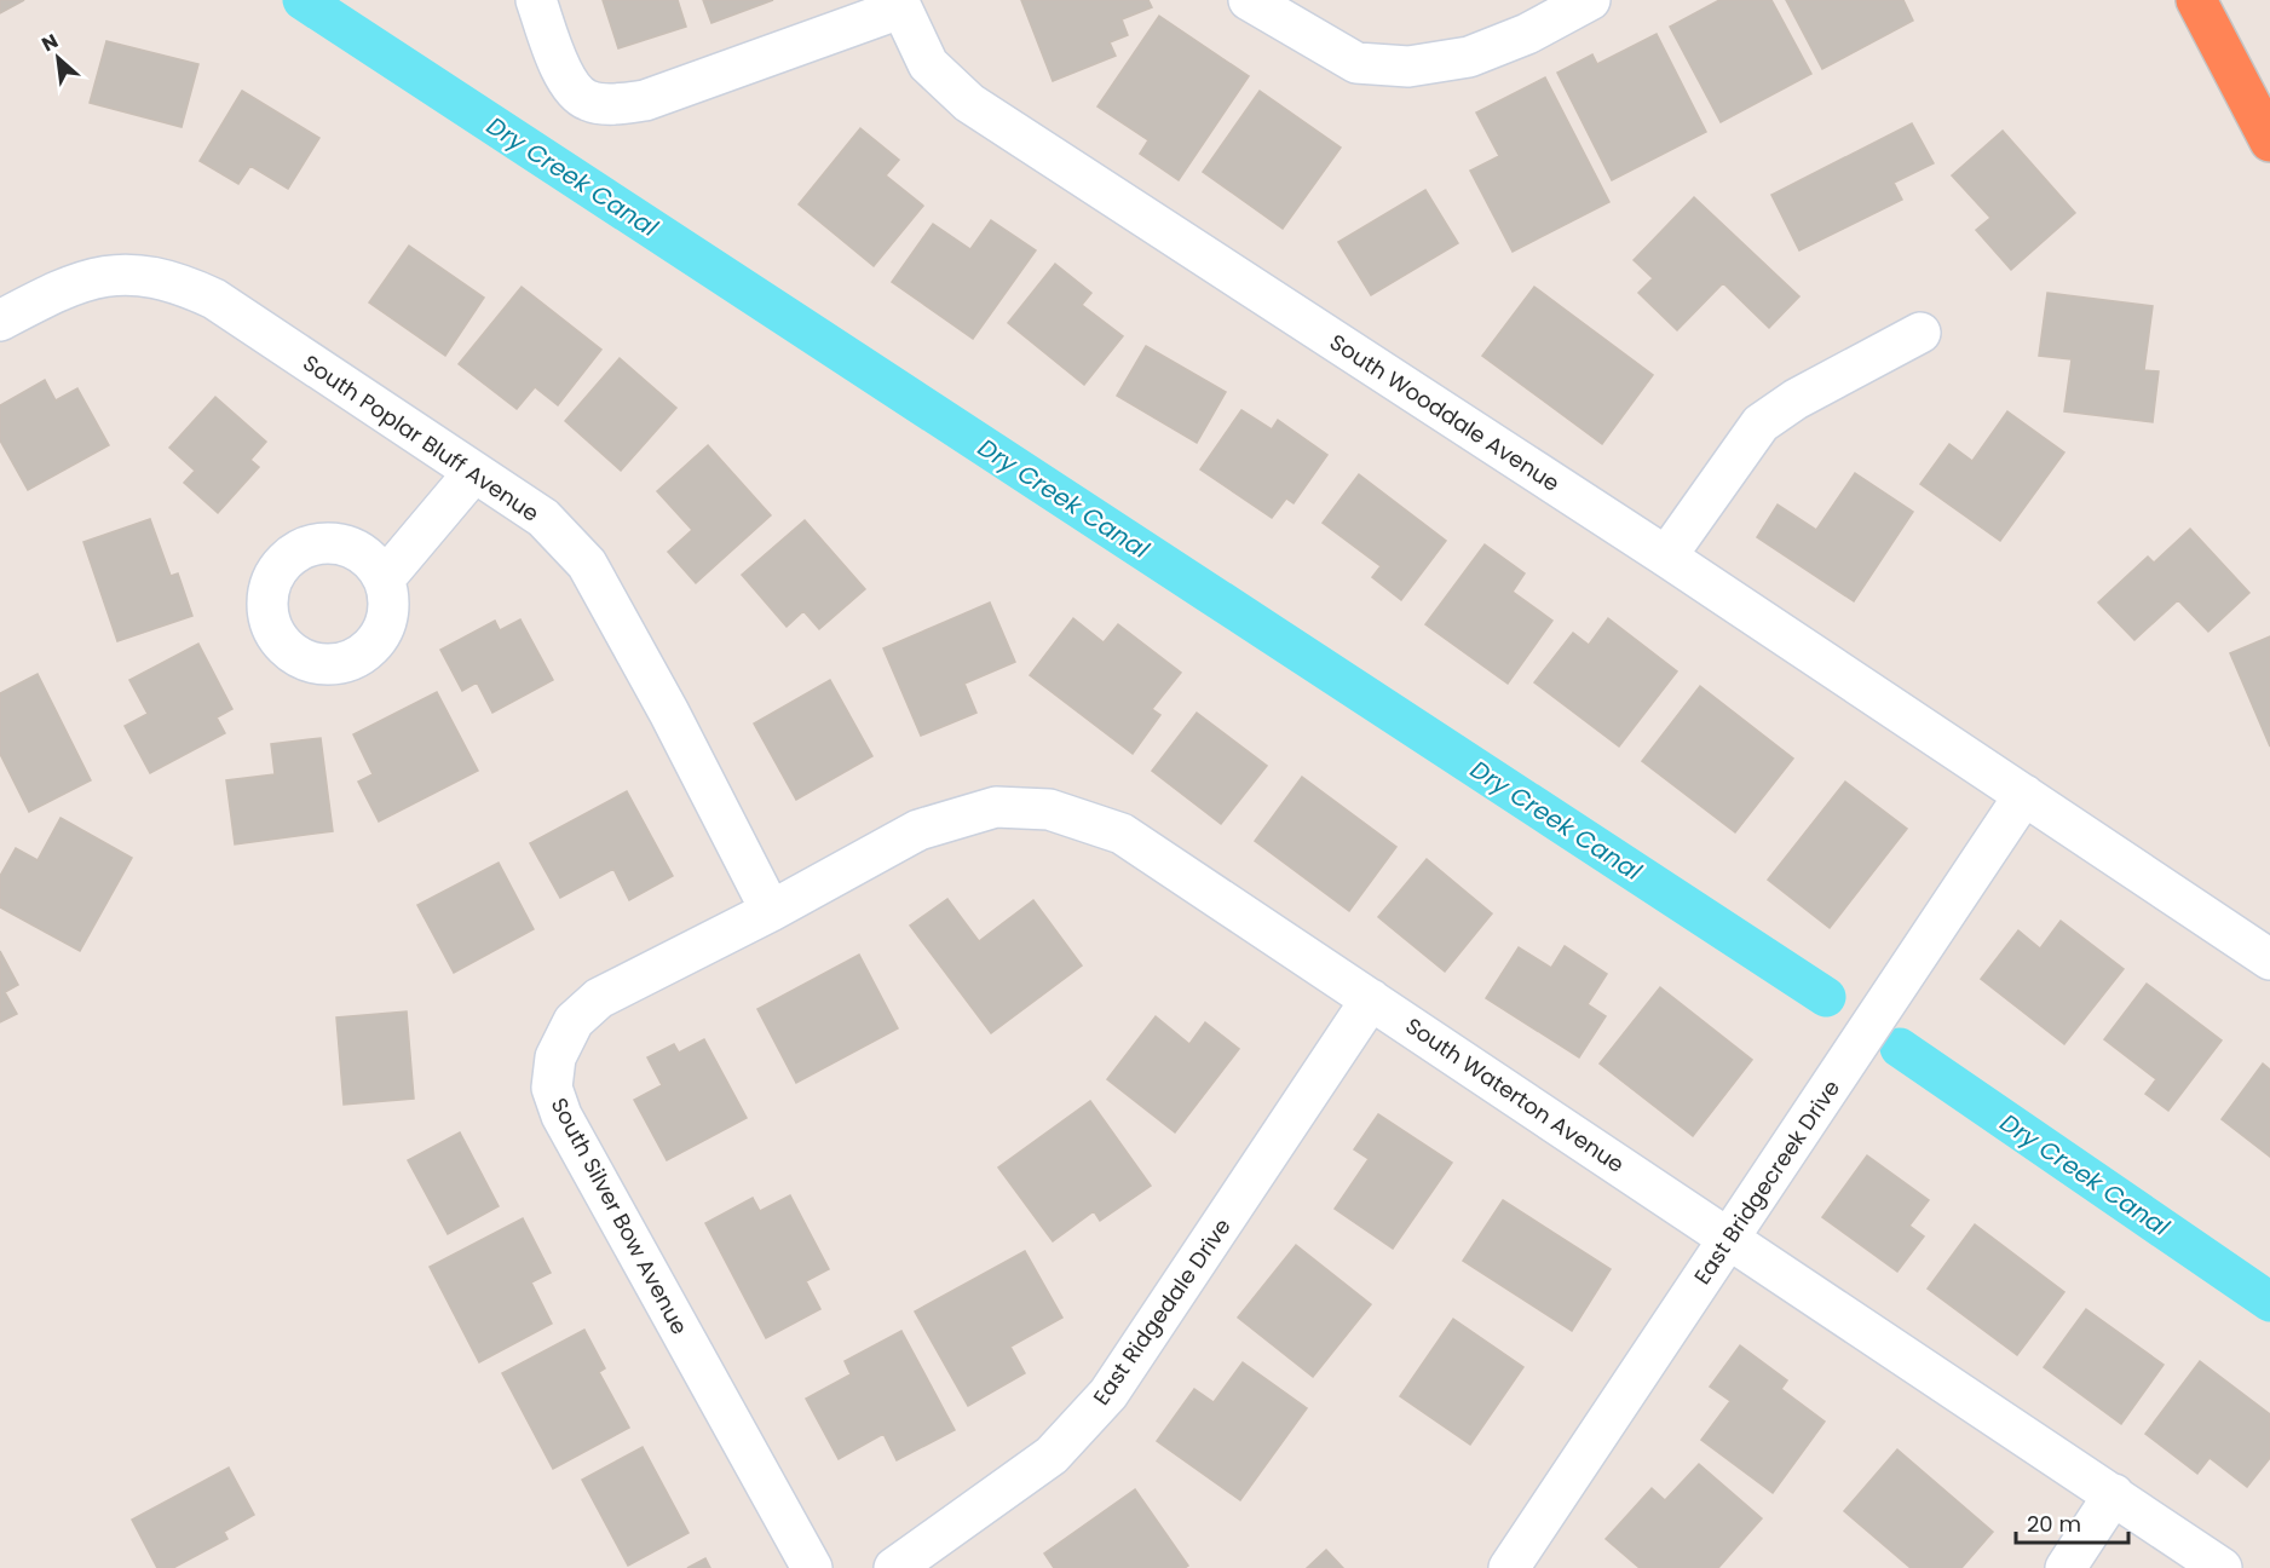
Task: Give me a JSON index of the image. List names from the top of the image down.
{
  "streets": {
    "street": [
      "South Wooddale Avenue",
      "South Poplar Bluff Avenue",
      "South Waterton Avenue",
      "East Bridgecreek Drive",
      "South Silver Bow Avenue",
      "East Ridgedale Drive"
    ]
  },
  "crossings": [
    ["South Wooddale Avenue", "East Bridgecreek Drive"],
    ["South Poplar Bluff Avenue", "South Waterton Avenue"],
    ["South Poplar Bluff Avenue", "South Silver Bow Avenue"],
    ["South Waterton Avenue", "East Bridgecreek Drive"],
    ["South Waterton Avenue", "South Silver Bow Avenue"],
    ["South Waterton Avenue", "East Ridgedale Drive"]
  ],
  "water": ["Dry Creek Canal"],
  "scale_bar": "20 m",
  "north": "top left"
}
